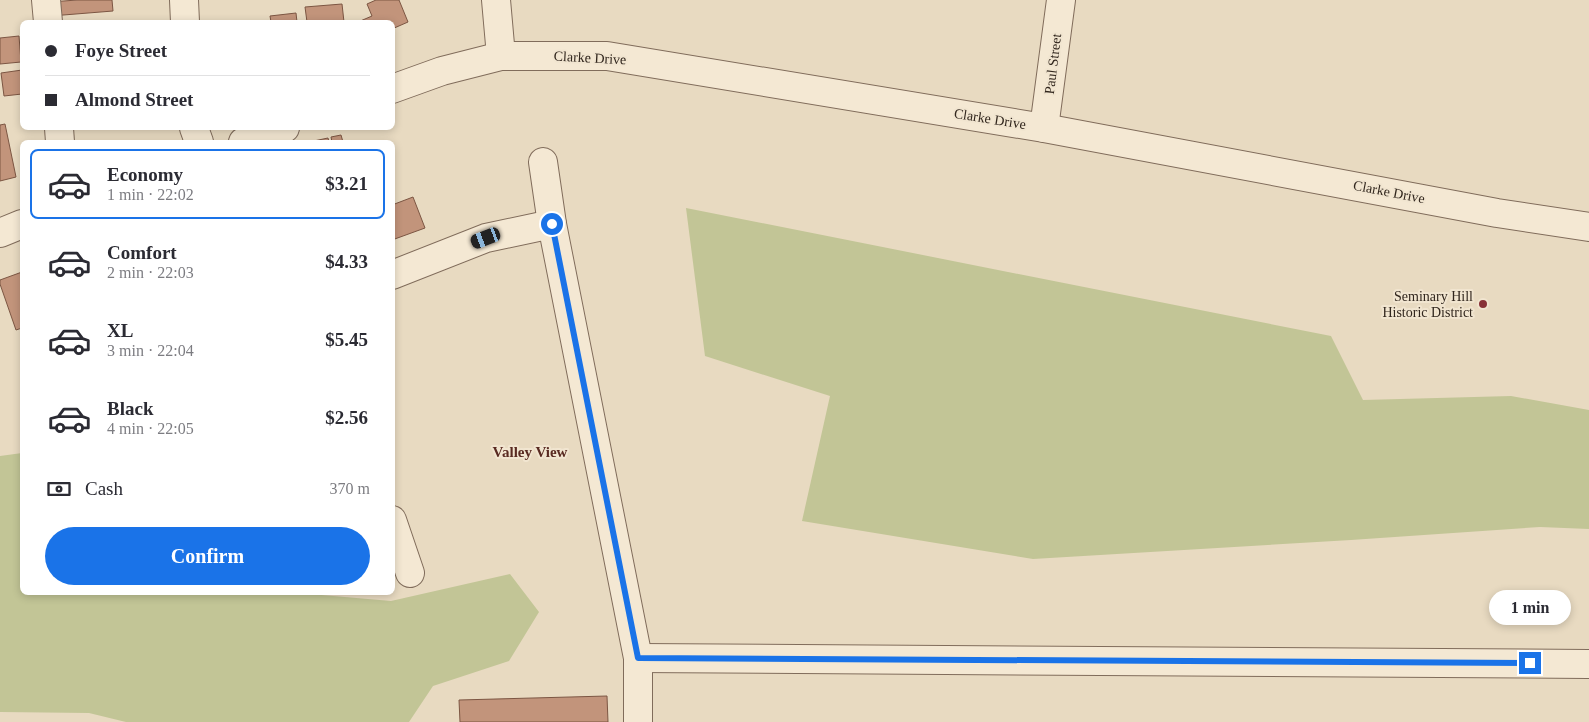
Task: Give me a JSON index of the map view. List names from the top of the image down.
{
  "streets": {
    "street": ["Clarke Drive", "Paul Street"]
  },
  "crossings": [
    ["Clarke Drive", "Paul Street"]
  ],
  "districts": ["Valley View"],
  "places": ["Seminary Hill Historic District"],
  "page": {
    "banner": ["Foye Street", "Almond Street"],
    "list": [
      {
        "name": "Economy",
        "note": "1 min · 22:02",
        "value": "$3.21"
      },
      {
        "name": "Comfort",
        "note": "2 min · 22:03",
        "value": "$4.33"
      },
      {
        "name": "XL",
        "note": "3 min · 22:04",
        "value": "$5.45"
      },
      {
        "name": "Black",
        "note": "4 min · 22:05",
        "value": "$2.56"
      }
    ],
    "pay": ["Cash", "370 m"],
    "buttons": "Confirm",
    "bubble": "1 min"
  }
}
